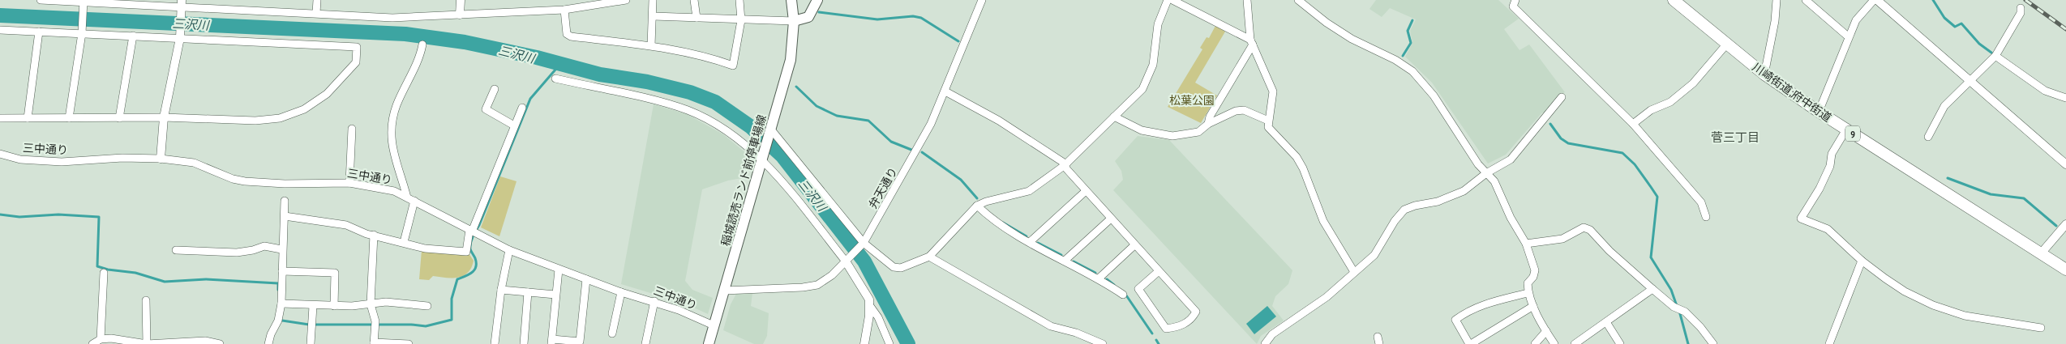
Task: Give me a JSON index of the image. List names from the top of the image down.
{
  "streets": {
    "main road": ["川崎街道;府中街道", "9", "稲城読売ランド前停車場線"],
    "street": ["三中通り", "弁天通り"]
  },
  "crossings": [
    ["川崎街道;府中街道", "9"],
    ["三中通り", "稲城読売ランド前停車場線"],
    ["稲城読売ランド前停車場線", "弁天通り"]
  ],
  "districts": ["菅三丁目"],
  "water": ["三沢川"],
  "parks": ["松葉公園"]
}
